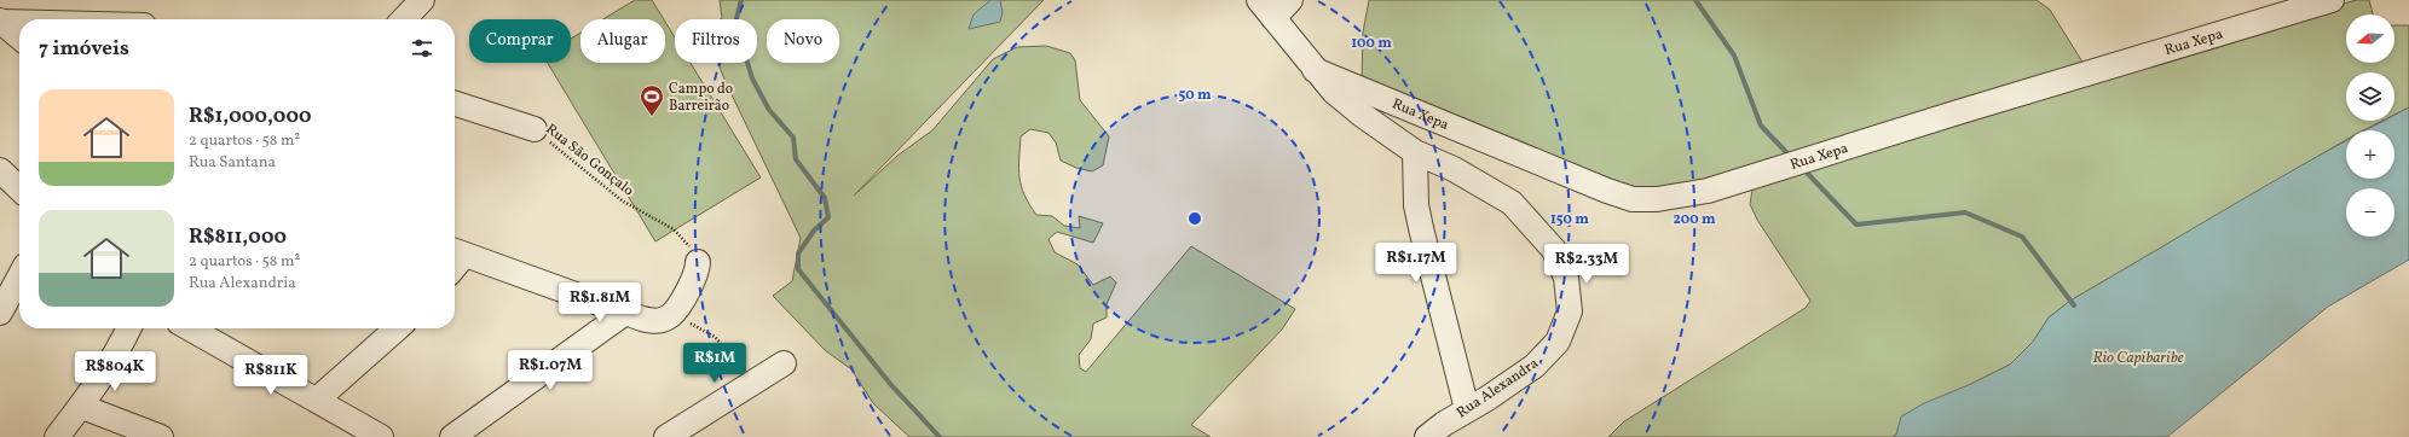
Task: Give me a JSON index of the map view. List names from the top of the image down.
{
  "streets": {
    "street": ["Rua Xepa", "Rua Alexandra"],
    "path": ["Rua São Gonçalo"]
  },
  "crossings": [
    ["Rua Xepa", "Rua Alexandra"]
  ],
  "water": ["Rio Capibaribe"],
  "places": {
    "sports": ["Campo do Barreirão"]
  },
  "north": "left",
  "page": {
    "map_buttons": ["+", "−"],
    "chip": [
      "Comprar",
      "Alugar",
      "Filtros",
      "Novo"
    ],
    "heading": "7 imóveis",
    "list": [
      {
        "name": "R$1,000,000",
        "note": "2 quartos · 58 m² · Rua Santana"
      },
      {
        "name": "R$811,000",
        "note": "2 quartos · 58 m² · Rua Alexandria"
      }
    ],
    "price": [
      "R$1.17M",
      "R$2.33M",
      "R$1.81M",
      "R$1M",
      "R$1.07M",
      "R$804K",
      "R$811K"
    ]
  },
  "rings": [
    "100 m",
    "50 m",
    "150 m",
    "200 m"
  ]
}
